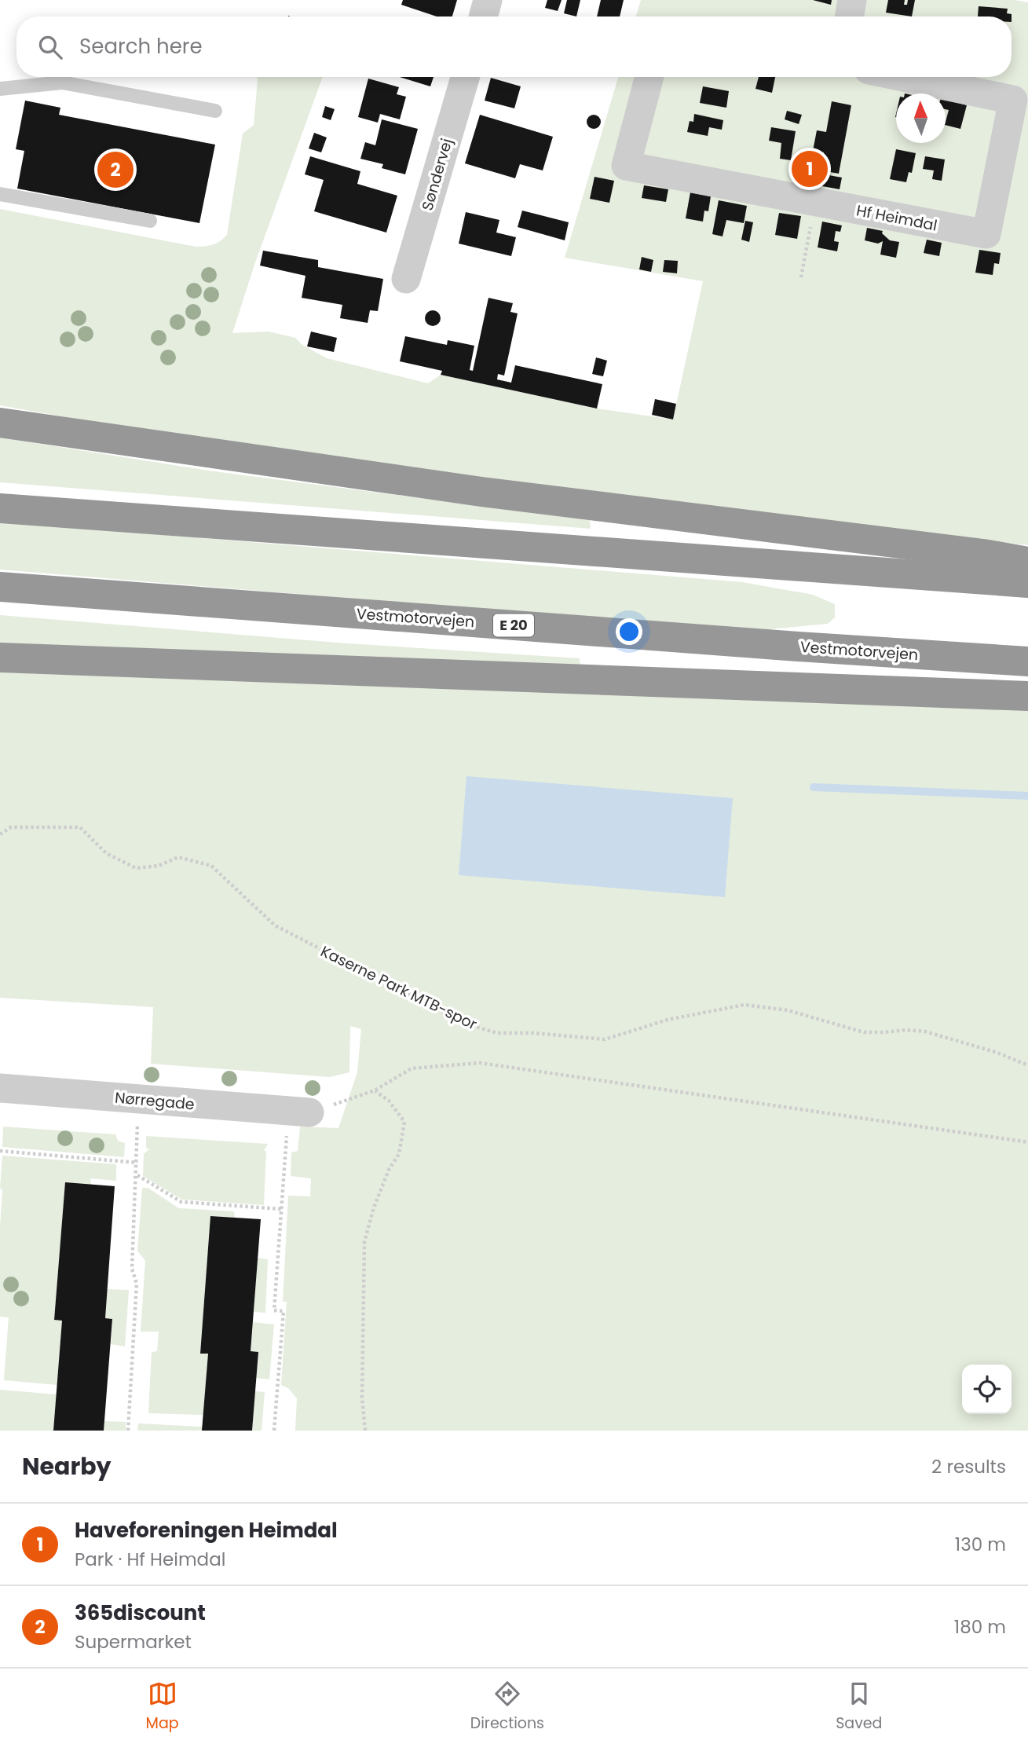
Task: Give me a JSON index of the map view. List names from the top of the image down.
{
  "streets": {
    "highway": ["Vestmotorvejen", "E 20"],
    "street": ["Søndervej", "Hf Heimdal", "Nørregade"],
    "path": ["Kaserne Park MTB-spor"]
  },
  "north": "top",
  "page": {
    "search": "Search here",
    "pins": ["1", "2"],
    "heading": ["Nearby", "2 results"],
    "list": [
      {
        "mark": "1",
        "name": "Haveforeningen Heimdal",
        "note": "Park · Hf Heimdal",
        "value": "130 m"
      },
      {
        "mark": "2",
        "name": "365discount",
        "note": "Supermarket",
        "value": "180 m"
      }
    ],
    "nav": ["Map", "Directions", "Saved"]
  }
}
